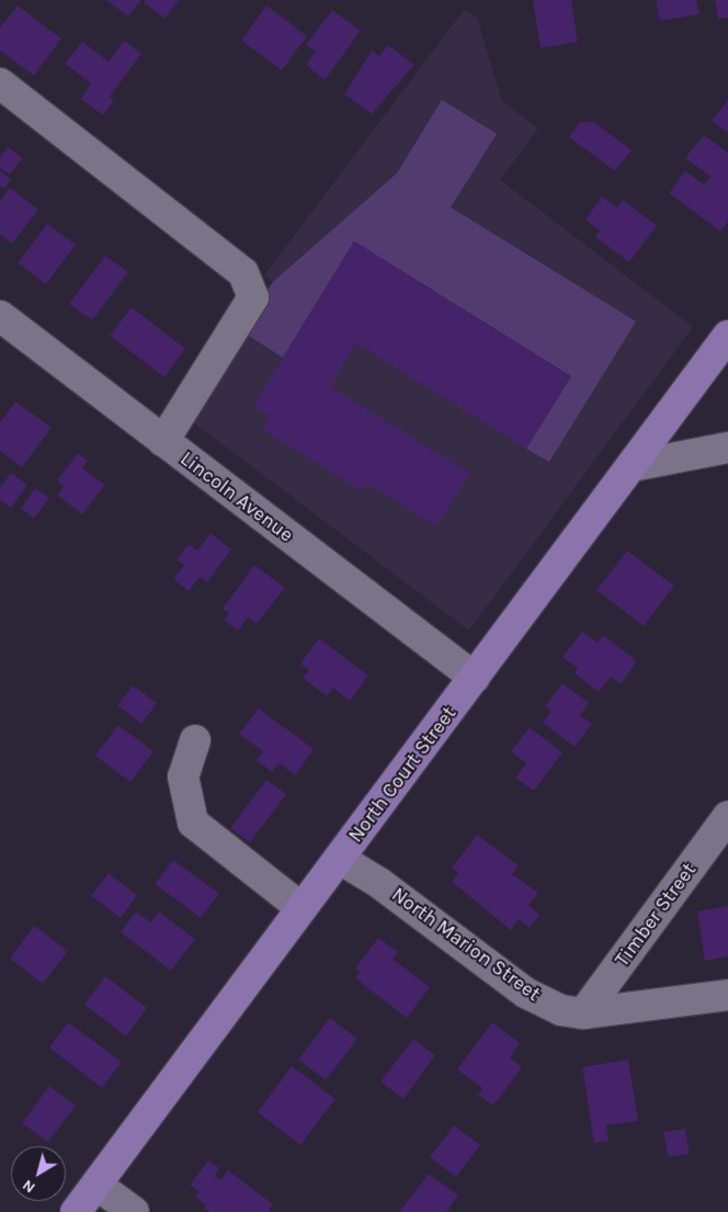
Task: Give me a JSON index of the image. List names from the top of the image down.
{
  "streets": {
    "main road": ["North Court Street"],
    "street": ["Lincoln Avenue", "Timber Street", "North Marion Street"]
  },
  "crossings": [
    ["Lincoln Avenue", "North Court Street"],
    ["North Court Street", "North Marion Street"],
    ["Timber Street", "North Marion Street"]
  ],
  "north": "bottom left"
}
